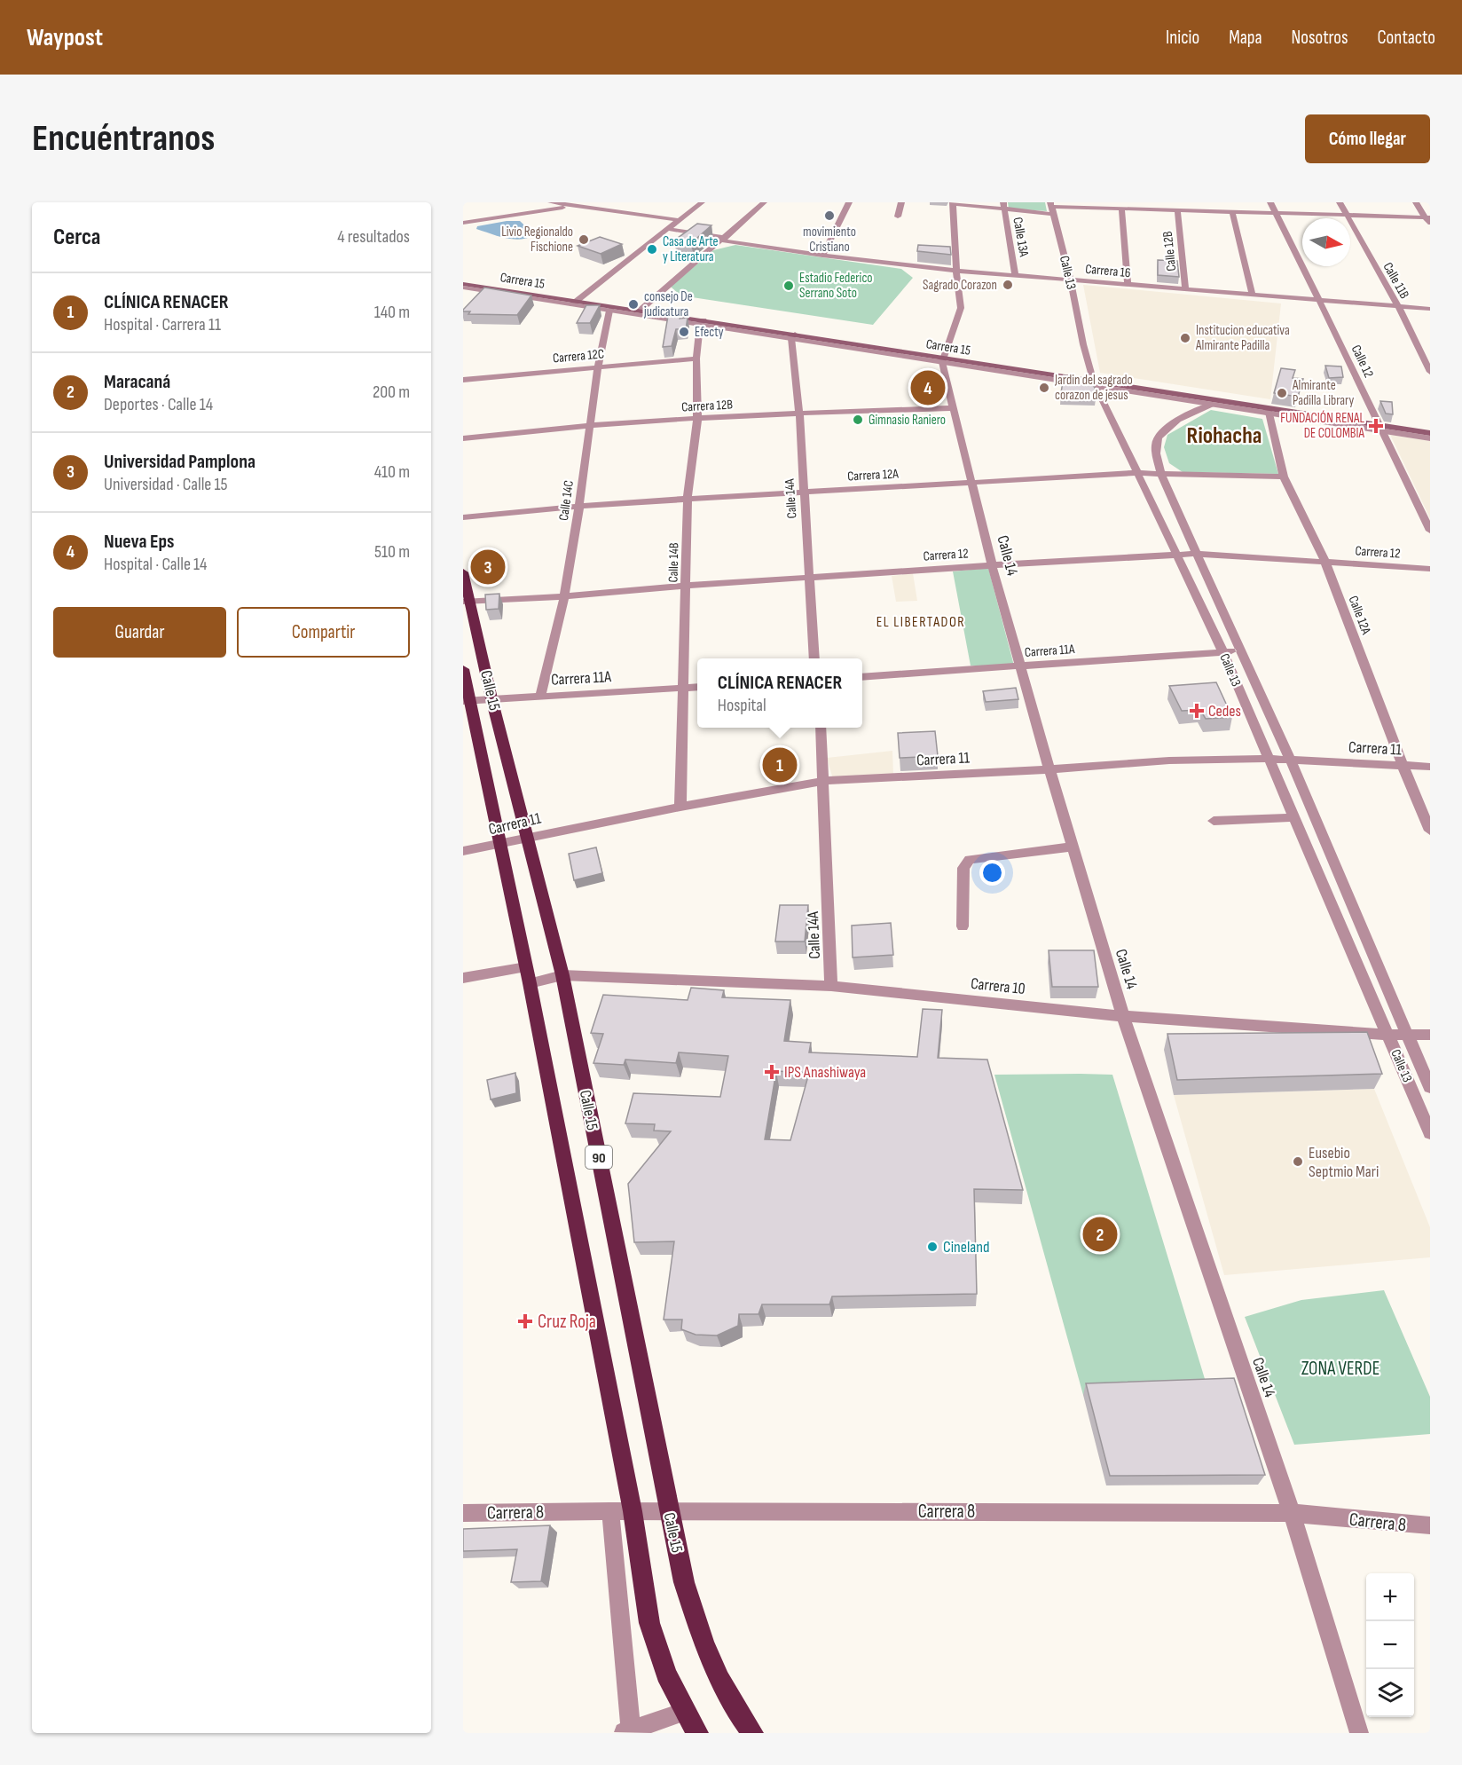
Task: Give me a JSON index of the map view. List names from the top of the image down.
{
  "streets": {
    "highway": ["Calle 15", "90"],
    "main road": ["Carrera 15"],
    "street": [
      "Calle 13A",
      "Calle 12B",
      "Carrera 16",
      "Calle 13",
      "Calle 11B",
      "Carrera 12C",
      "Calle 12",
      "Carrera 12B",
      "Carrera 12A",
      "Calle 14A",
      "Calle 14C",
      "Carrera 12",
      "Calle 14",
      "Calle 14B",
      "Calle 12A",
      "Carrera 11A",
      "Carrera 11",
      "Carrera 10",
      "Carrera 8"
    ]
  },
  "crossings": [
    ["Calle 13A", "Carrera 16"],
    ["Calle 12B", "Carrera 16"],
    ["Carrera 16", "Calle 13"],
    ["Carrera 16", "Calle 11B"],
    ["Carrera 16", "Calle 12"],
    ["Calle 13", "Carrera 15"],
    ["Calle 13", "Carrera 12A"],
    ["Calle 13", "Carrera 12"],
    ["Calle 13", "Carrera 11A"],
    ["Calle 13", "Carrera 11"],
    ["Calle 13", "Carrera 10"],
    ["Carrera 15", "Calle 12"],
    ["Carrera 15", "Calle 14A"],
    ["Carrera 15", "Calle 14C"],
    ["Carrera 15", "Calle 14"],
    ["Carrera 15", "Calle 14B"],
    ["Carrera 15", "Calle 12A"],
    ["Carrera 12C", "Calle 14C"],
    ["Carrera 12C", "Calle 14B"],
    ["Carrera 12B", "Calle 14A"],
    ["Carrera 12B", "Calle 14C"],
    ["Carrera 12B", "Calle 14"],
    ["Carrera 12B", "Calle 14B"],
    ["Carrera 12A", "Calle 14A"],
    ["Carrera 12A", "Calle 14C"],
    ["Carrera 12A", "Calle 14"],
    ["Carrera 12A", "Calle 14B"],
    ["Carrera 12A", "Calle 12A"],
    ["Calle 14A", "Carrera 12"],
    ["Calle 14A", "Carrera 11"],
    ["Calle 14A", "Carrera 10"],
    ["Calle 14C", "Carrera 12"],
    ["Calle 14C", "Carrera 11A"],
    ["Carrera 12", "Calle 14"],
    ["Carrera 12", "Calle 14B"],
    ["Carrera 12", "Calle 12A"],
    ["Carrera 12", "Calle 15"],
    ["Calle 14", "Carrera 11A"],
    ["Calle 14", "Carrera 11"],
    ["Calle 14", "Carrera 10"],
    ["Calle 14", "Carrera 8"],
    ["Calle 14B", "Carrera 11A"],
    ["Calle 14B", "Carrera 11"],
    ["Calle 12A", "Carrera 11"],
    ["Carrera 11A", "Calle 15"],
    ["Calle 15", "Carrera 11"],
    ["Calle 15", "Carrera 10"],
    ["Calle 15", "Carrera 8"]
  ],
  "districts": ["Riohacha", "EL LIBERTADOR"],
  "parks": ["ZONA VERDE"],
  "places": {
    "other": [
      "movimiento Cristiano",
      "Livio Regionaldo Fischione",
      "Casa de Arte y Literatura",
      "Sagrado Corazon",
      "Estadio Federico Serrano Soto",
      "consejo De judicatura",
      "Efecty",
      "Institucion educativa Almirante Padilla",
      "Jardin del sagrado corazon de jesus",
      "Almirante Padilla Library",
      "Gimnasio Raniero",
      "Eusebio Septmio Mari",
      "Cineland"
    ],
    "health": [
      "FUNDACIÓN RENAL DE COLOMBIA",
      "Cedes",
      "IPS Anashiwaya",
      "Cruz Roja"
    ]
  },
  "north": "right",
  "page": {
    "header": "Waypost",
    "nav": [
      "Inicio",
      "Mapa",
      "Nosotros",
      "Contacto"
    ],
    "buttons": [
      "Cómo llegar",
      ["Guardar", "Compartir"]
    ],
    "title": "Encuéntranos",
    "heading": ["Cerca", "4 resultados"],
    "list": [
      {
        "mark": "1",
        "name": "CLÍNICA RENACER",
        "note": "Hospital · Carrera 11",
        "value": "140 m"
      },
      {
        "mark": "2",
        "name": "Maracaná",
        "note": "Deportes · Calle 14",
        "value": "200 m"
      },
      {
        "mark": "3",
        "name": "Universidad Pamplona",
        "note": "Universidad · Calle 15",
        "value": "410 m"
      },
      {
        "mark": "4",
        "name": "Nueva Eps",
        "note": "Hospital · Calle 14",
        "value": "510 m"
      }
    ],
    "pins": [
      "4",
      "3",
      "1",
      "2"
    ],
    "popup": ["CLÍNICA RENACER", "Hospital"],
    "map_buttons": ["+", "−"]
  }
}
